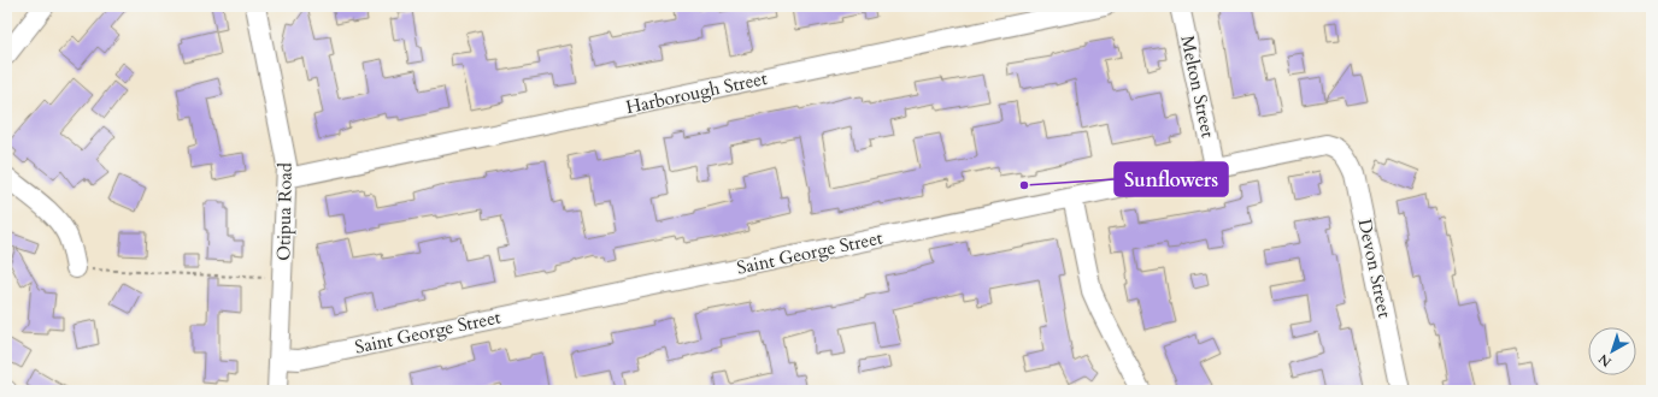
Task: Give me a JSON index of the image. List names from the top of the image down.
{
  "streets": {
    "street": [
      "Melton Street",
      "Harborough Street",
      "Otipua Road",
      "Saint George Street",
      "Devon Street"
    ]
  },
  "crossings": [
    ["Melton Street", "Saint George Street"],
    ["Harborough Street", "Otipua Road"],
    ["Otipua Road", "Saint George Street"],
    ["Saint George Street", "Devon Street"]
  ],
  "places": ["Sunflowers"],
  "north": "bottom left"
}
